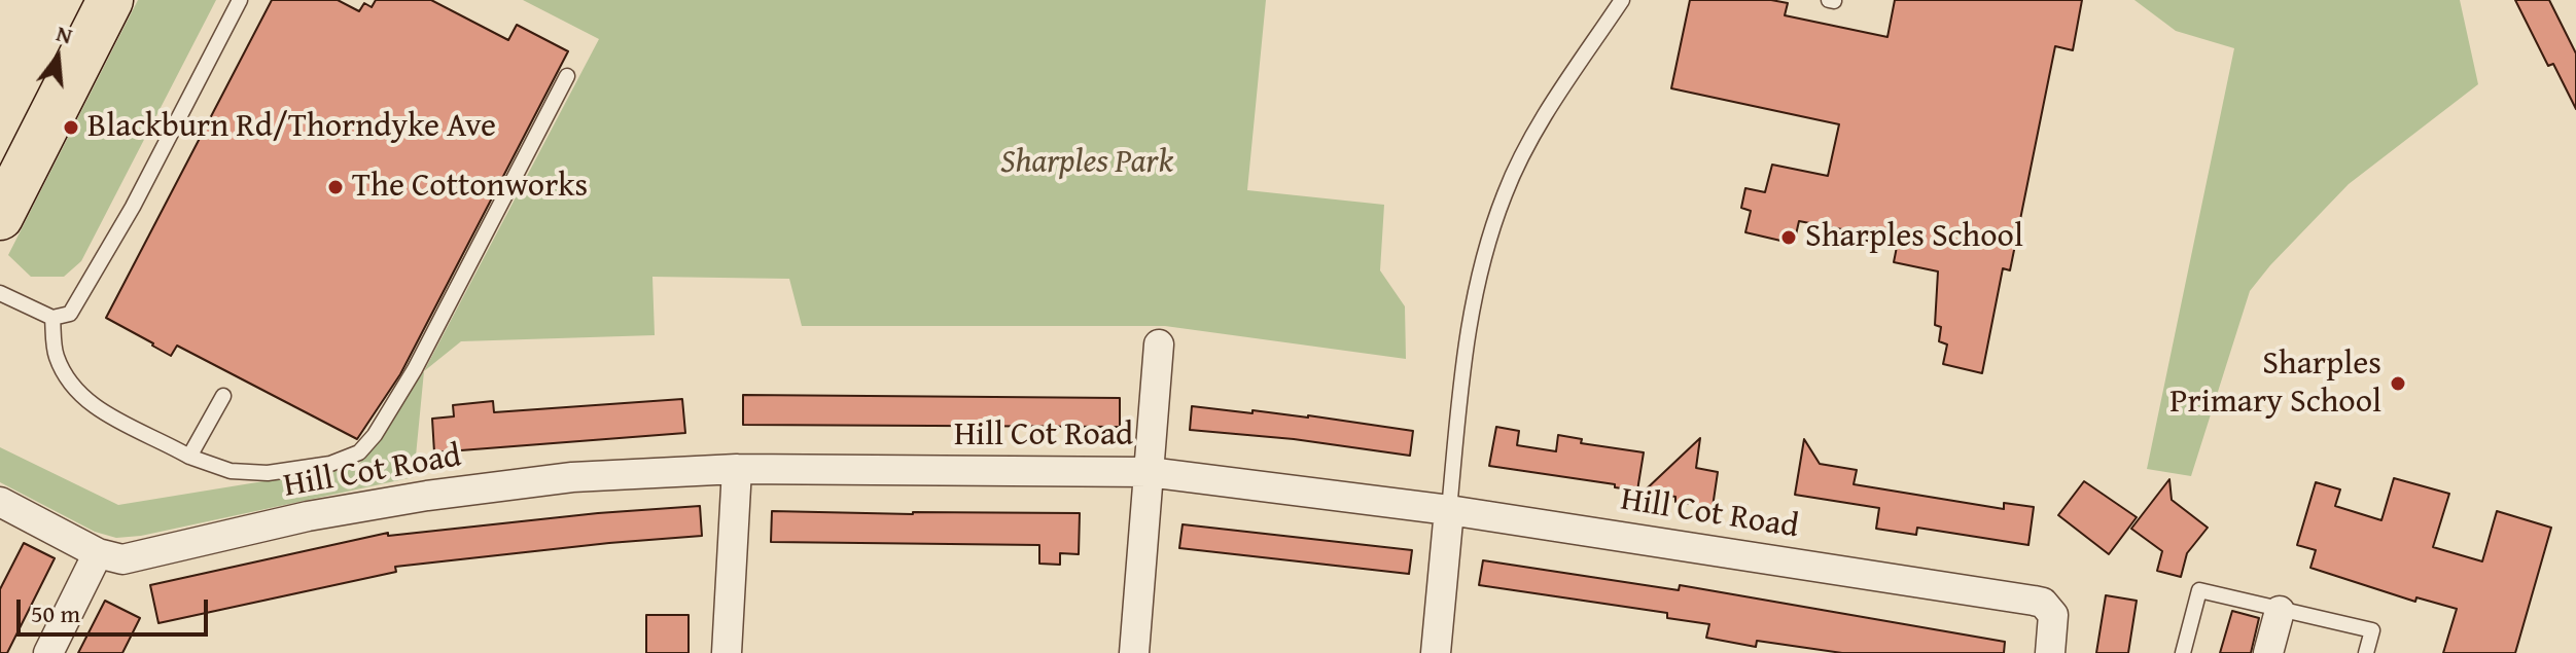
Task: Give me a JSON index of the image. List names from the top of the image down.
{
  "streets": {
    "street": ["Hill Cot Road"]
  },
  "parks": ["Sharples Park"],
  "places": [
    "Blackburn Rd/Thorndyke Ave",
    "The Cottonworks",
    "Sharples School",
    "Sharples Primary School"
  ],
  "scale_bar": "50 m",
  "north": "top"
}
